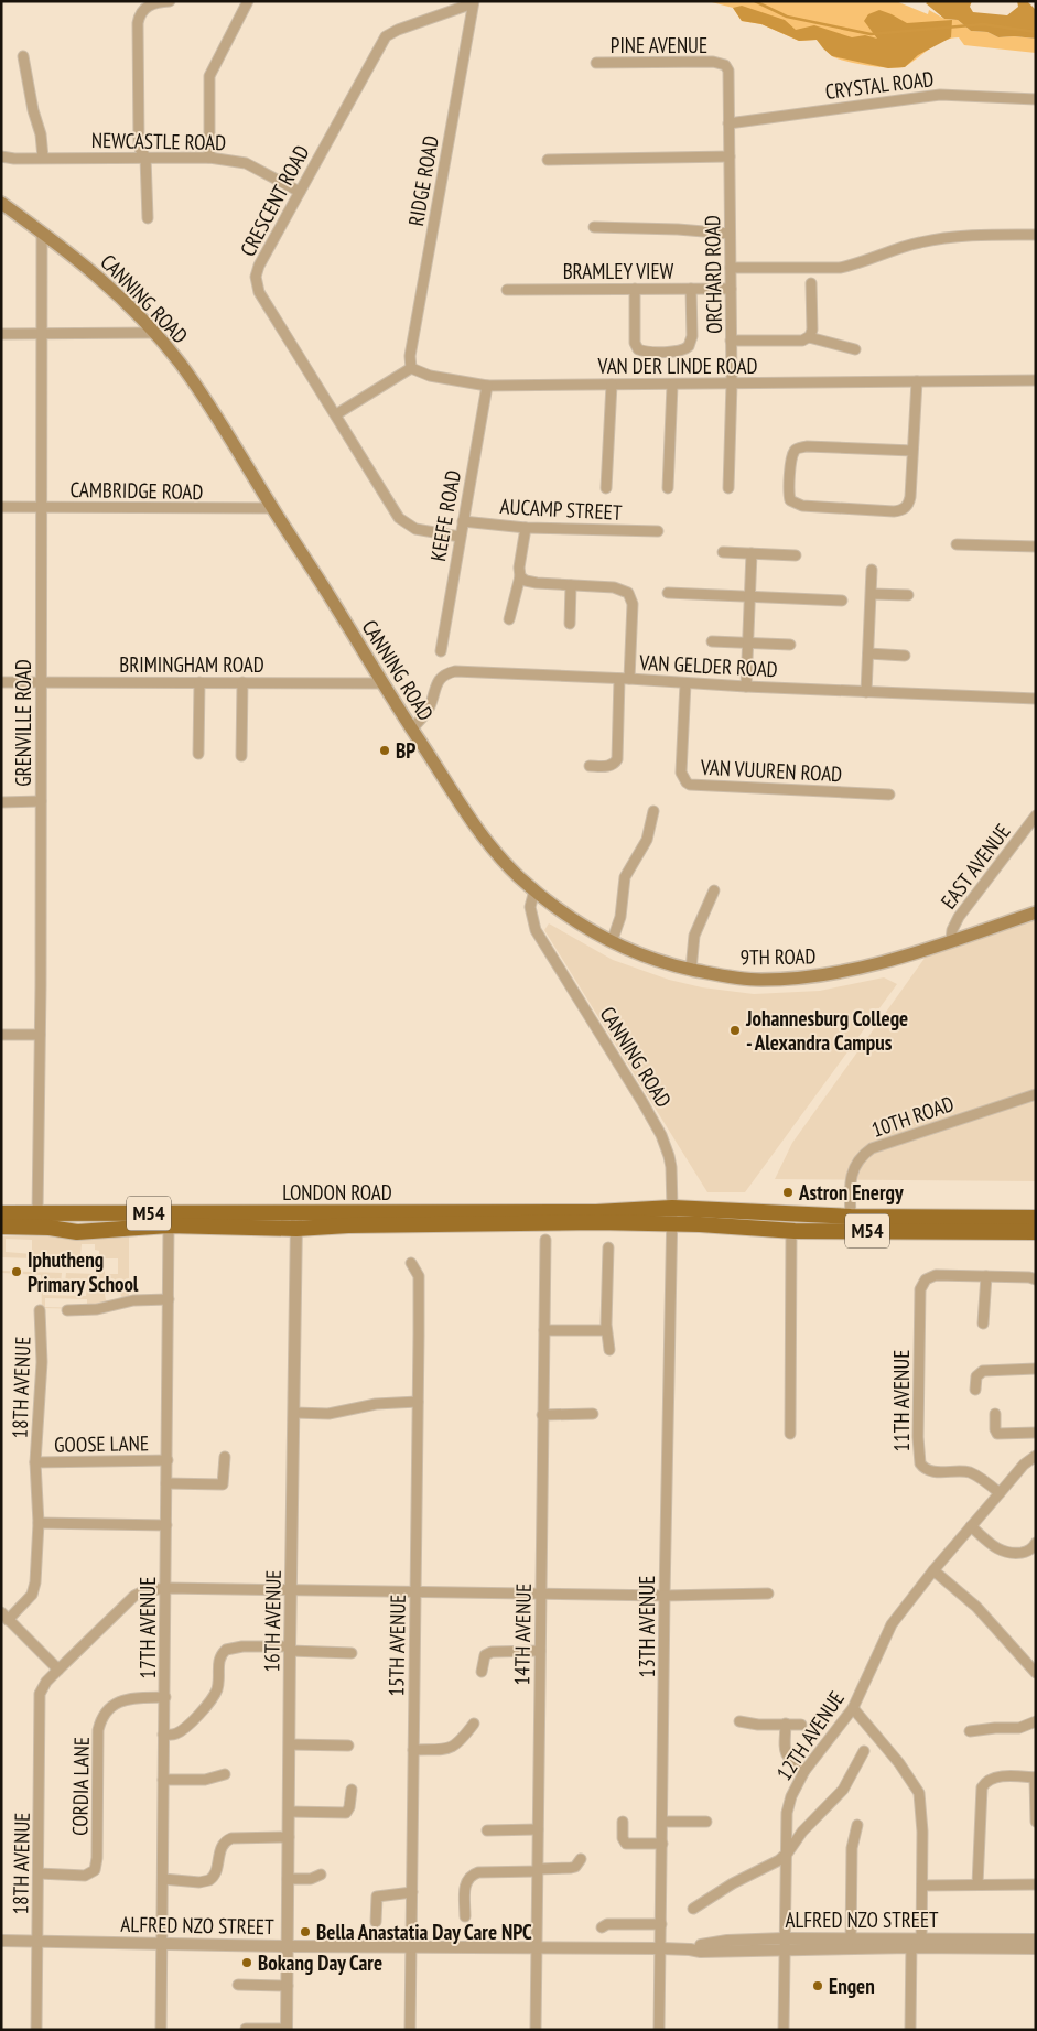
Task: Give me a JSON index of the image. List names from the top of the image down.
{
  "streets": {
    "main road": [
      "CANNING ROAD",
      "9TH ROAD",
      "LONDON ROAD",
      "M54"
    ],
    "street": [
      "PINE AVENUE",
      "CRYSTAL ROAD",
      "NEWCASTLE ROAD",
      "RIDGE ROAD",
      "CRESCENT ROAD",
      "BRAMLEY VIEW",
      "ORCHARD ROAD",
      "VAN DER LINDE ROAD",
      "CAMBRIDGE ROAD",
      "AUCAMP STREET",
      "KEEFE ROAD",
      "BRIMINGHAM ROAD",
      "VAN GELDER ROAD",
      "GRENVILLE ROAD",
      "VAN VUUREN ROAD",
      "EAST AVENUE",
      "10TH ROAD",
      "18TH AVENUE",
      "11TH AVENUE",
      "GOOSE LANE",
      "16TH AVENUE",
      "13TH AVENUE",
      "17TH AVENUE",
      "14TH AVENUE",
      "15TH AVENUE",
      "12TH AVENUE",
      "CORDIA LANE",
      "ALFRED NZO STREET"
    ]
  },
  "crossings": [
    ["PINE AVENUE", "ORCHARD ROAD"],
    ["CRYSTAL ROAD", "ORCHARD ROAD"],
    ["NEWCASTLE ROAD", "CRESCENT ROAD"],
    ["RIDGE ROAD", "CRESCENT ROAD"],
    ["RIDGE ROAD", "VAN DER LINDE ROAD"],
    ["CRESCENT ROAD", "KEEFE ROAD"],
    ["BRAMLEY VIEW", "ORCHARD ROAD"],
    ["ORCHARD ROAD", "VAN DER LINDE ROAD"],
    ["CANNING ROAD", "CAMBRIDGE ROAD"],
    ["CANNING ROAD", "BRIMINGHAM ROAD"],
    ["CANNING ROAD", "VAN GELDER ROAD"],
    ["CANNING ROAD", "GRENVILLE ROAD"],
    ["CANNING ROAD", "9TH ROAD"],
    ["CANNING ROAD", "LONDON ROAD"],
    ["CANNING ROAD", "M54"],
    ["CANNING ROAD", "13TH AVENUE"],
    ["VAN DER LINDE ROAD", "KEEFE ROAD"],
    ["CAMBRIDGE ROAD", "GRENVILLE ROAD"],
    ["AUCAMP STREET", "KEEFE ROAD"],
    ["BRIMINGHAM ROAD", "GRENVILLE ROAD"],
    ["VAN GELDER ROAD", "VAN VUUREN ROAD"],
    ["GRENVILLE ROAD", "LONDON ROAD"],
    ["EAST AVENUE", "9TH ROAD"],
    ["10TH ROAD", "M54"],
    ["LONDON ROAD", "M54"],
    ["LONDON ROAD", "16TH AVENUE"],
    ["LONDON ROAD", "13TH AVENUE"],
    ["LONDON ROAD", "17TH AVENUE"],
    ["M54", "13TH AVENUE"],
    ["18TH AVENUE", "GOOSE LANE"],
    ["18TH AVENUE", "CORDIA LANE"],
    ["18TH AVENUE", "ALFRED NZO STREET"],
    ["11TH AVENUE", "12TH AVENUE"],
    ["GOOSE LANE", "17TH AVENUE"],
    ["16TH AVENUE", "ALFRED NZO STREET"],
    ["13TH AVENUE", "ALFRED NZO STREET"],
    ["17TH AVENUE", "CORDIA LANE"],
    ["17TH AVENUE", "ALFRED NZO STREET"],
    ["14TH AVENUE", "ALFRED NZO STREET"],
    ["15TH AVENUE", "ALFRED NZO STREET"],
    ["12TH AVENUE", "ALFRED NZO STREET"]
  ],
  "places": [
    "BP",
    "Johannesburg College - Alexandra Campus",
    "Astron Energy",
    "Iphutheng Primary School",
    "Bella Anastatia Day Care NPC",
    "Bokang Day Care",
    "Engen"
  ]
}
